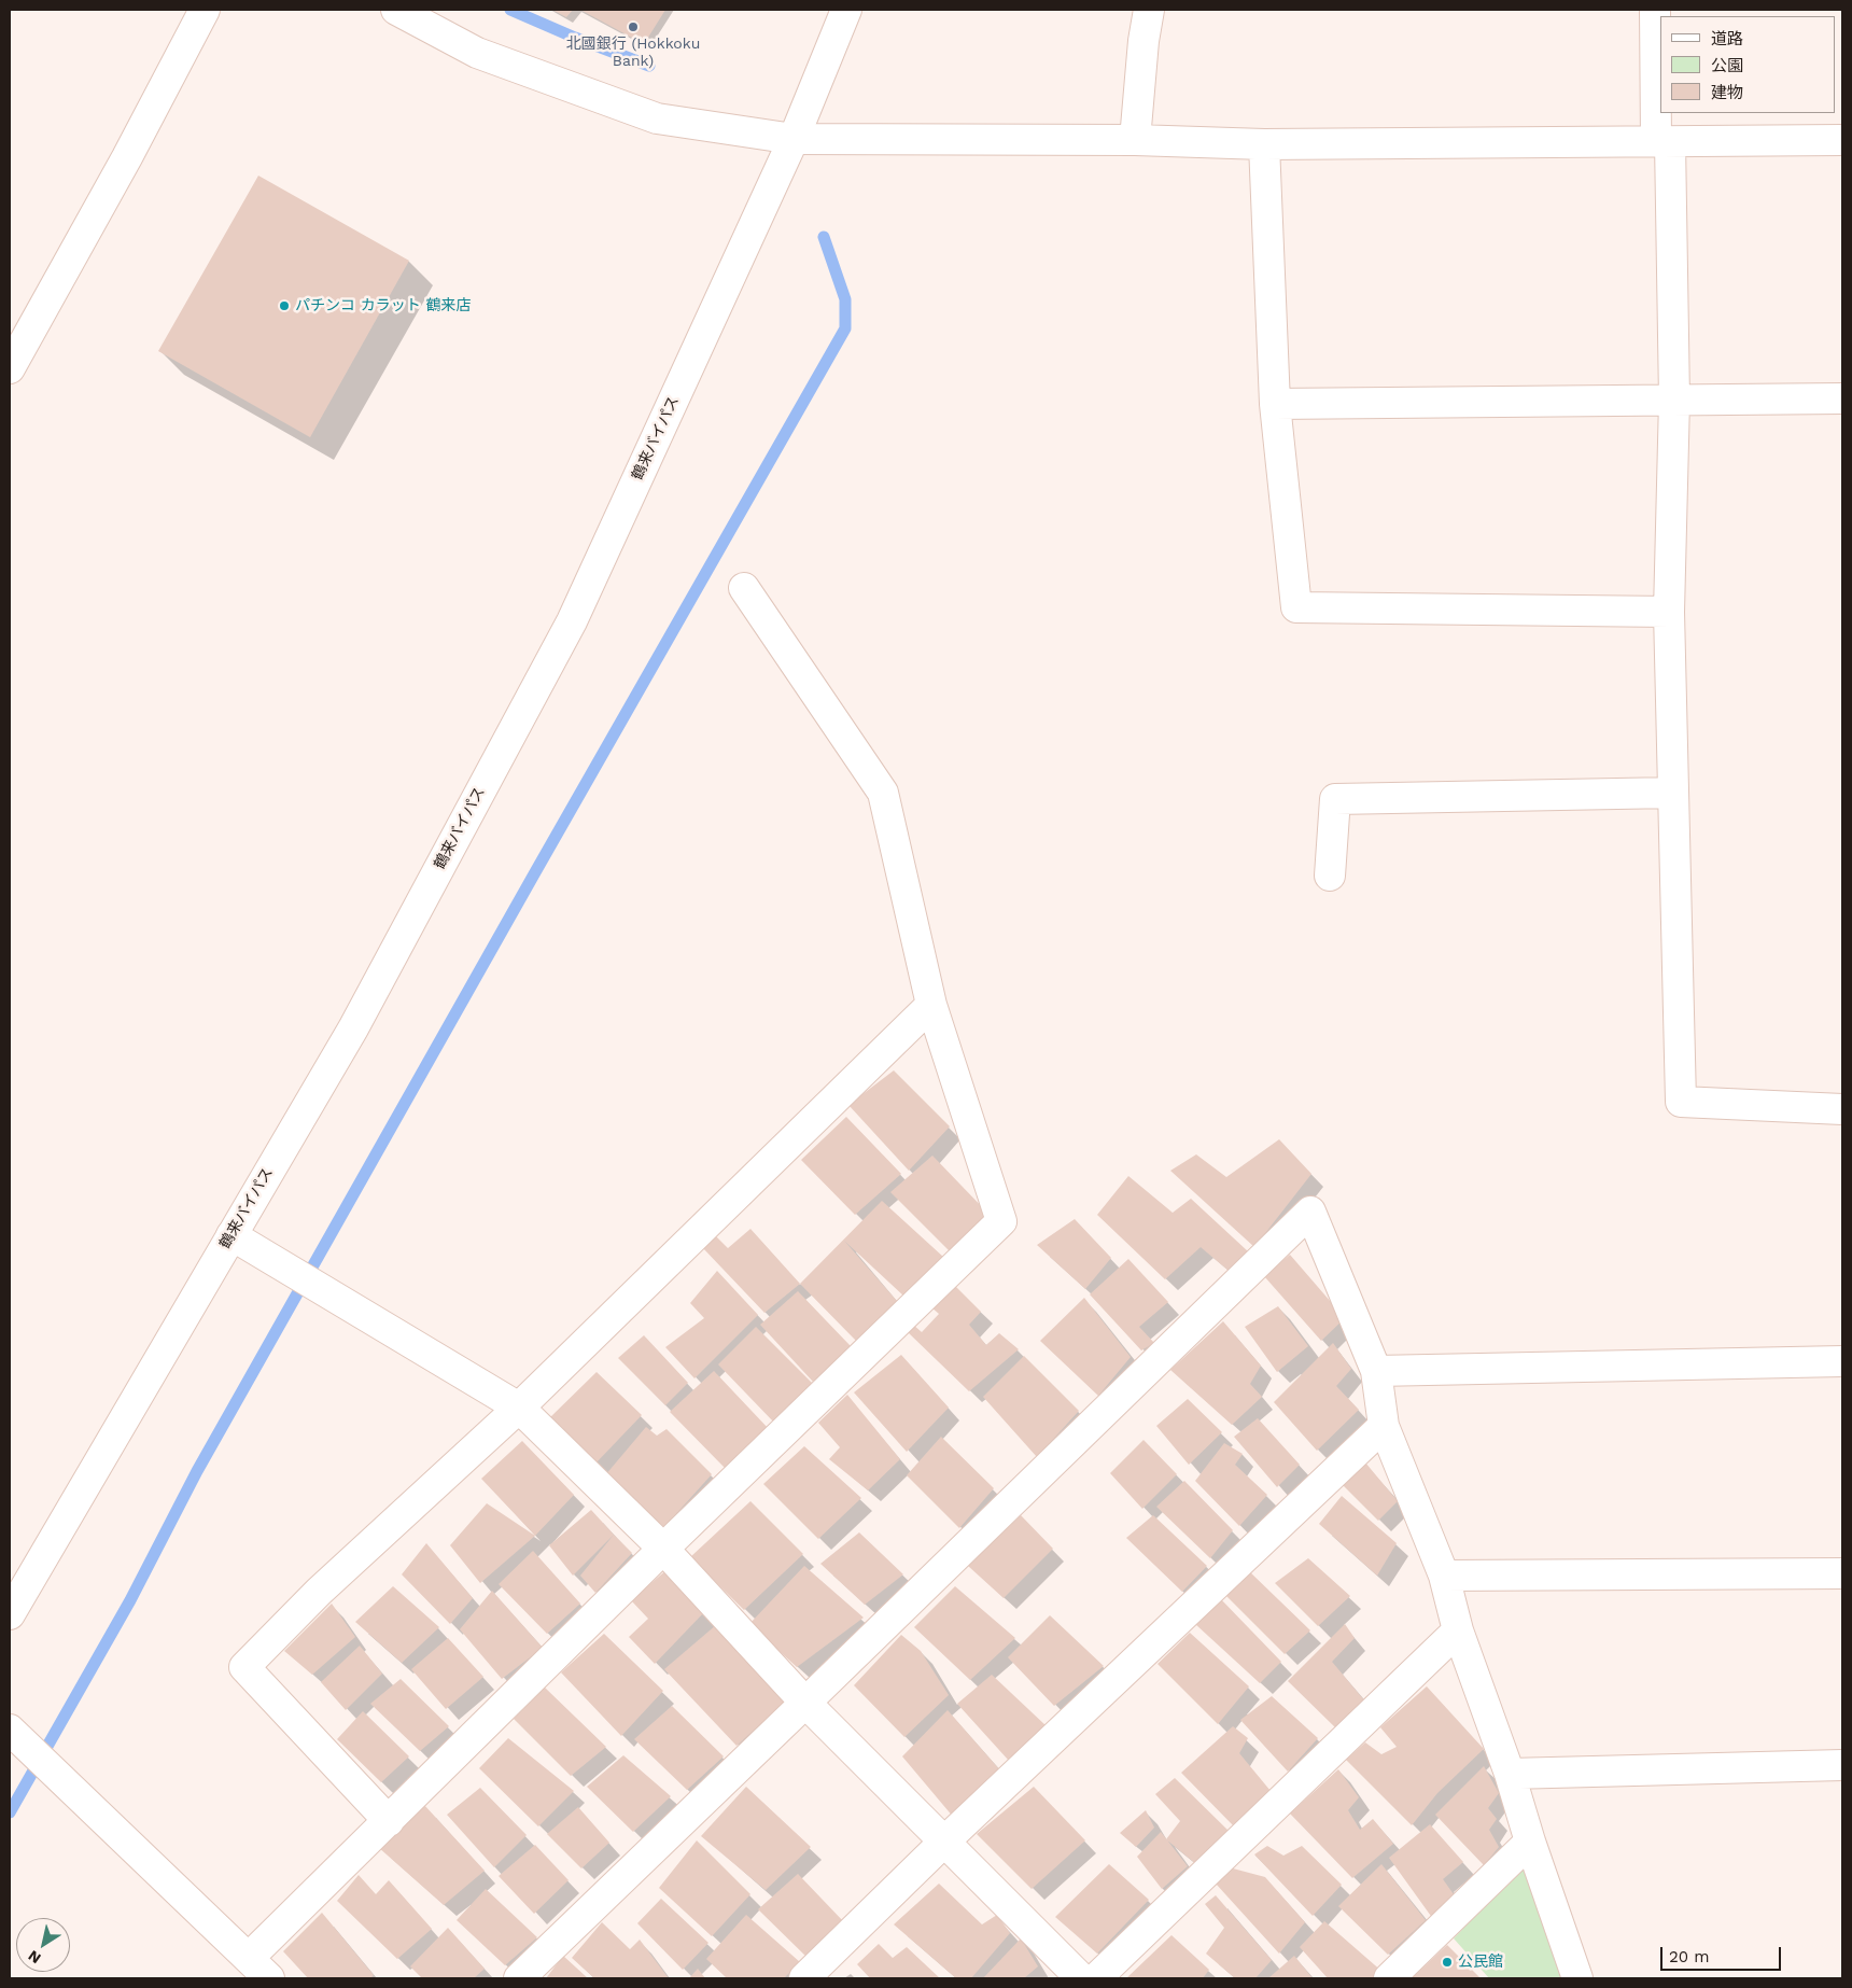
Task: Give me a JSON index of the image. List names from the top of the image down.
{
  "streets": {
    "main road": ["鶴来バイパス"]
  },
  "places": ["北國銀行 (Hokkoku Bank)", "パチンコ カラット 鶴来店", "公民館"],
  "legend": ["道路", "公園", "建物"],
  "scale_bar": "20 m",
  "north": "bottom left"
}
